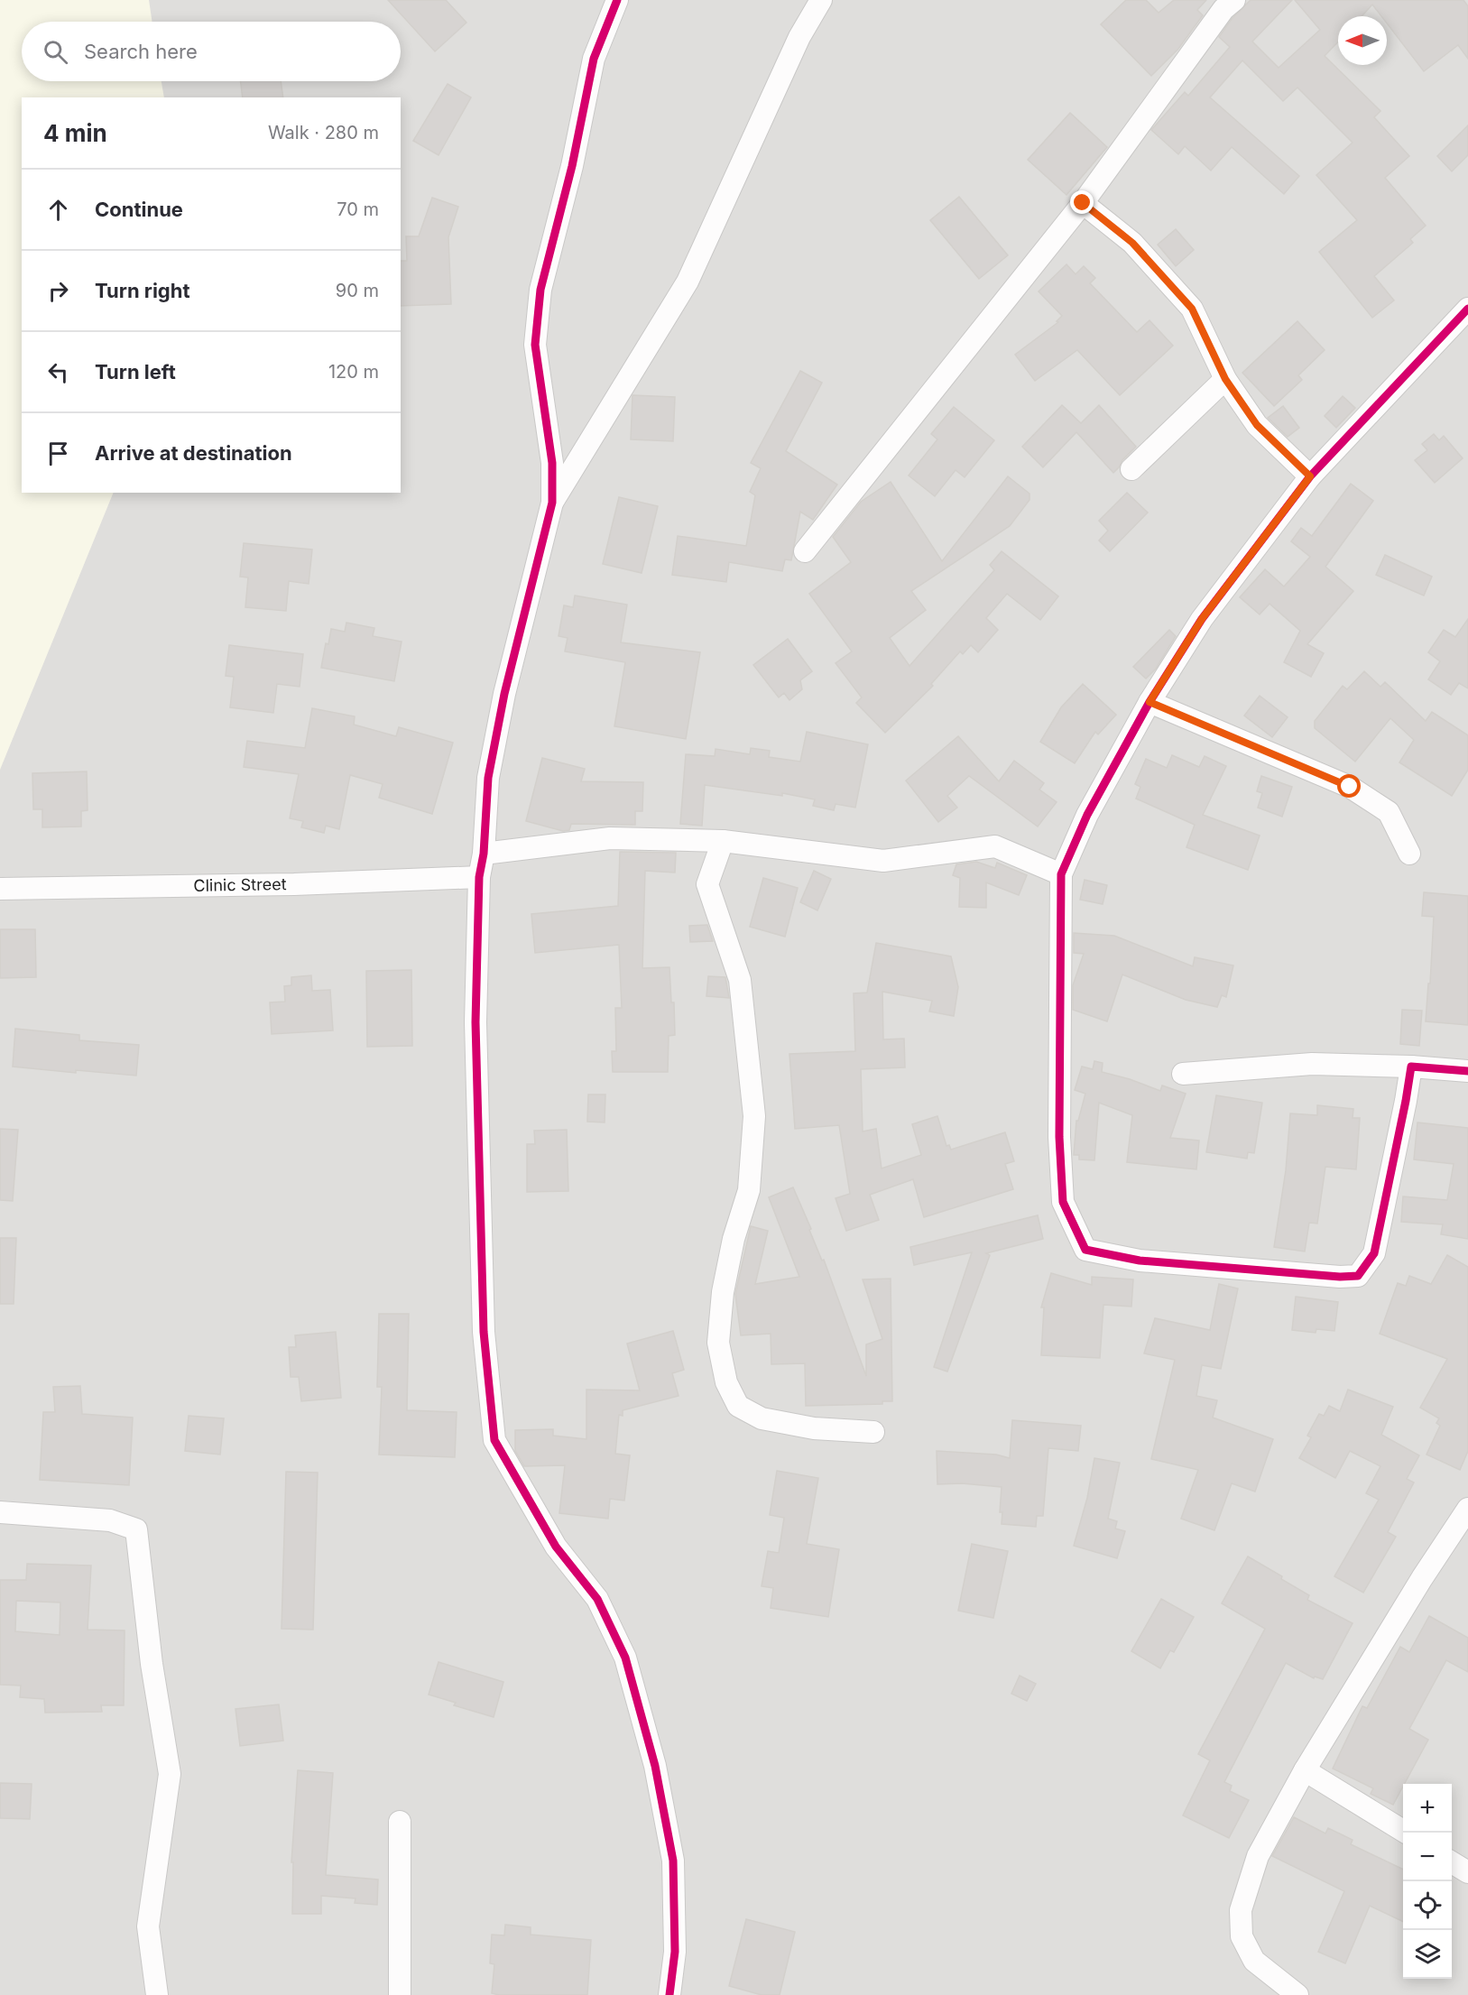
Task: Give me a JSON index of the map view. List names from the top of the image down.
{
  "streets": {
    "street": ["Clinic Street"]
  },
  "north": "left",
  "page": {
    "search": "Search here",
    "heading": ["4 min", "Walk · 280 m"],
    "list": [
      ["Continue", "70 m"],
      ["Turn right", "90 m"],
      ["Turn left", "120 m"],
      "Arrive at destination"
    ],
    "map_buttons": ["+", "−"]
  }
}
